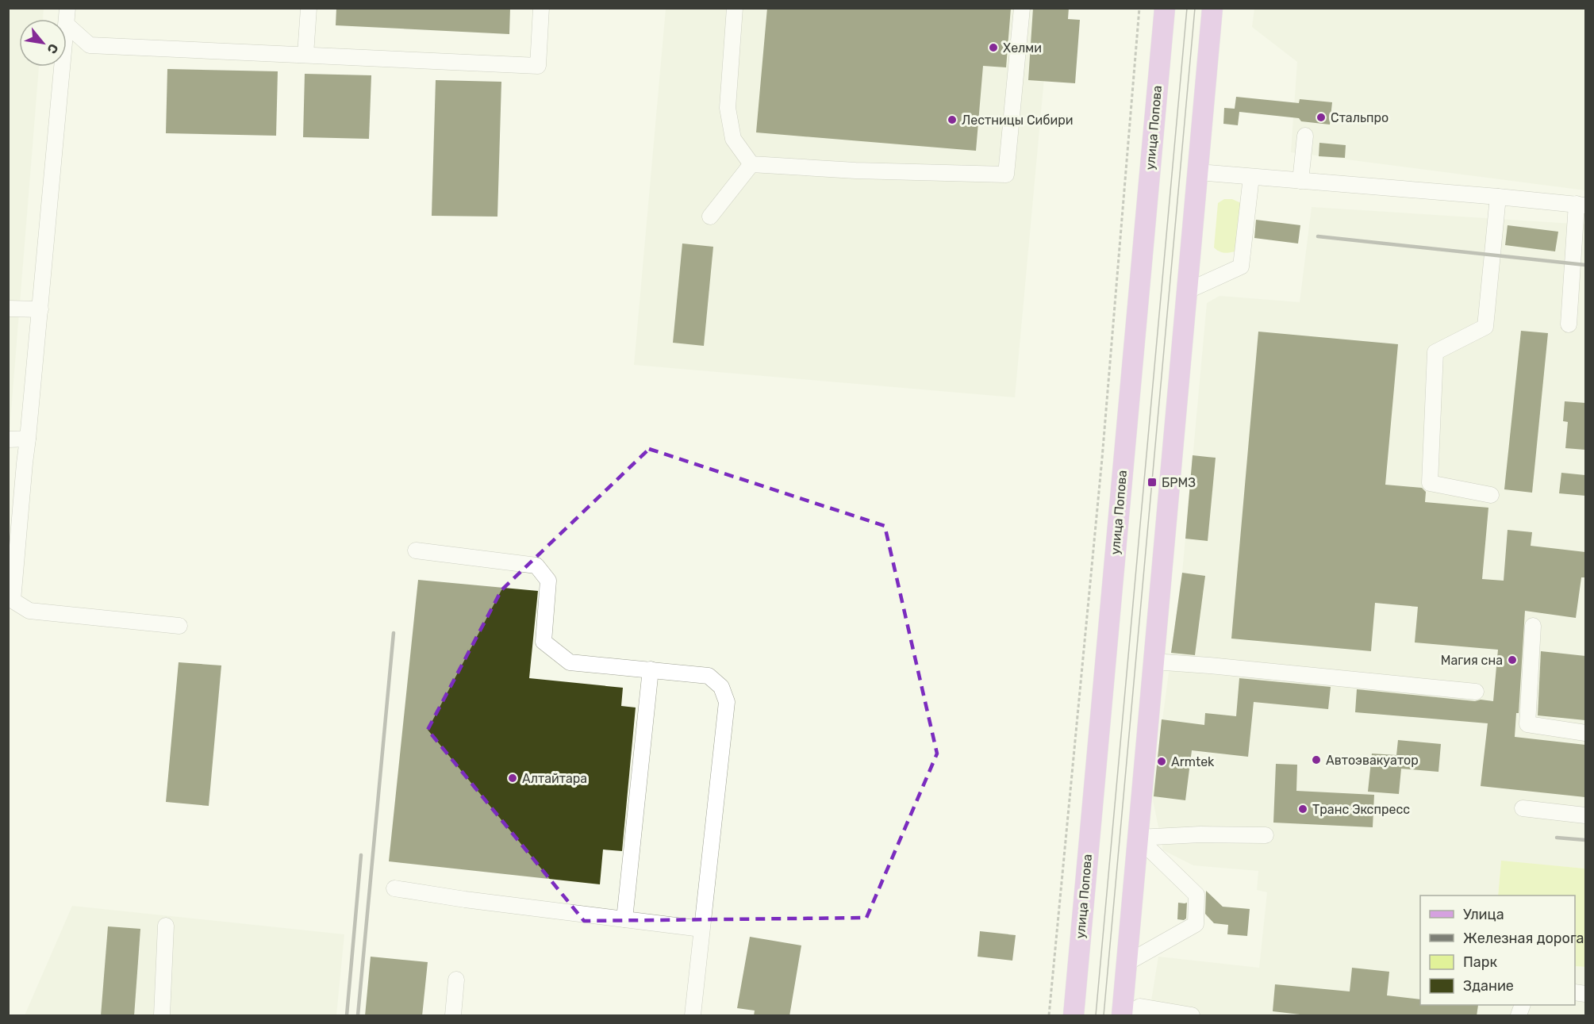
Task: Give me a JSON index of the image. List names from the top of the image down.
{
  "streets": {
    "main road": ["улица Попова"]
  },
  "places": {
    "other": [
      "Хелми",
      "Стальпро",
      "Лестницы Сибири",
      "Магия сна",
      "Автоэвакуатор",
      "Armtek",
      "Алтайтара",
      "Транс Экспресс"
    ],
    "transit": ["БРМЗ"]
  },
  "legend": [
    "Улица",
    "Железная дорога",
    "Парк",
    "Здание"
  ],
  "north": "bottom right"
}
